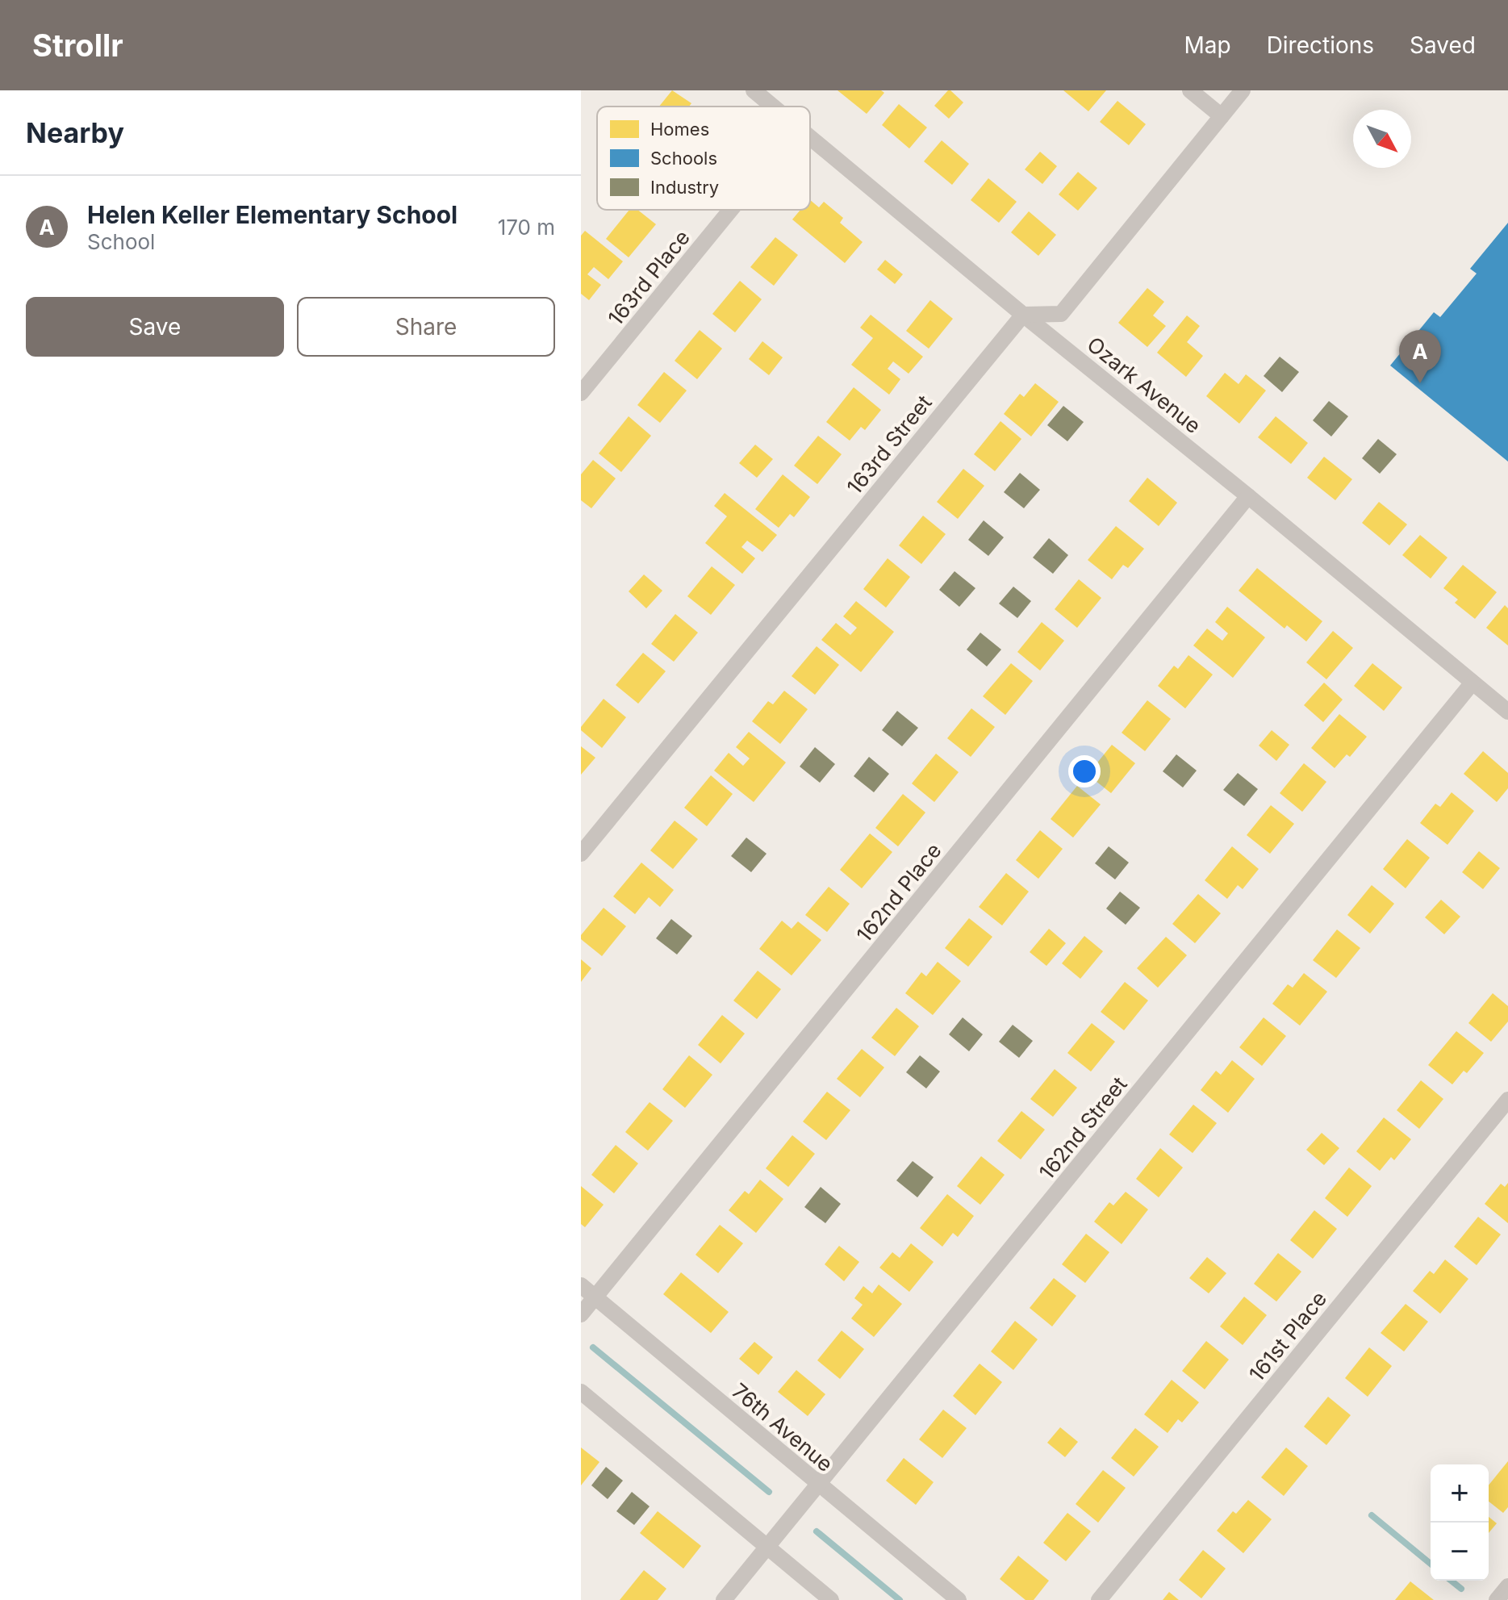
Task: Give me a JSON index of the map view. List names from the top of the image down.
{
  "streets": {
    "street": [
      "163rd Place",
      "Ozark Avenue",
      "163rd Street",
      "162nd Place",
      "162nd Street",
      "161st Place",
      "76th Avenue"
    ]
  },
  "crossings": [
    ["Ozark Avenue", "163rd Street"],
    ["Ozark Avenue", "162nd Place"],
    ["Ozark Avenue", "162nd Street"],
    ["162nd Place", "76th Avenue"],
    ["162nd Street", "76th Avenue"]
  ],
  "legend": ["Homes", "Schools", "Industry"],
  "north": "bottom right",
  "page": {
    "header": "Strollr",
    "nav": ["Map", "Directions", "Saved"],
    "heading": "Nearby",
    "list": [
      {
        "mark": "A",
        "name": "Helen Keller Elementary School",
        "note": "School",
        "value": "170 m"
      }
    ],
    "buttons": ["Save", "Share"],
    "pins": "A",
    "map_buttons": ["+", "−"]
  }
}
